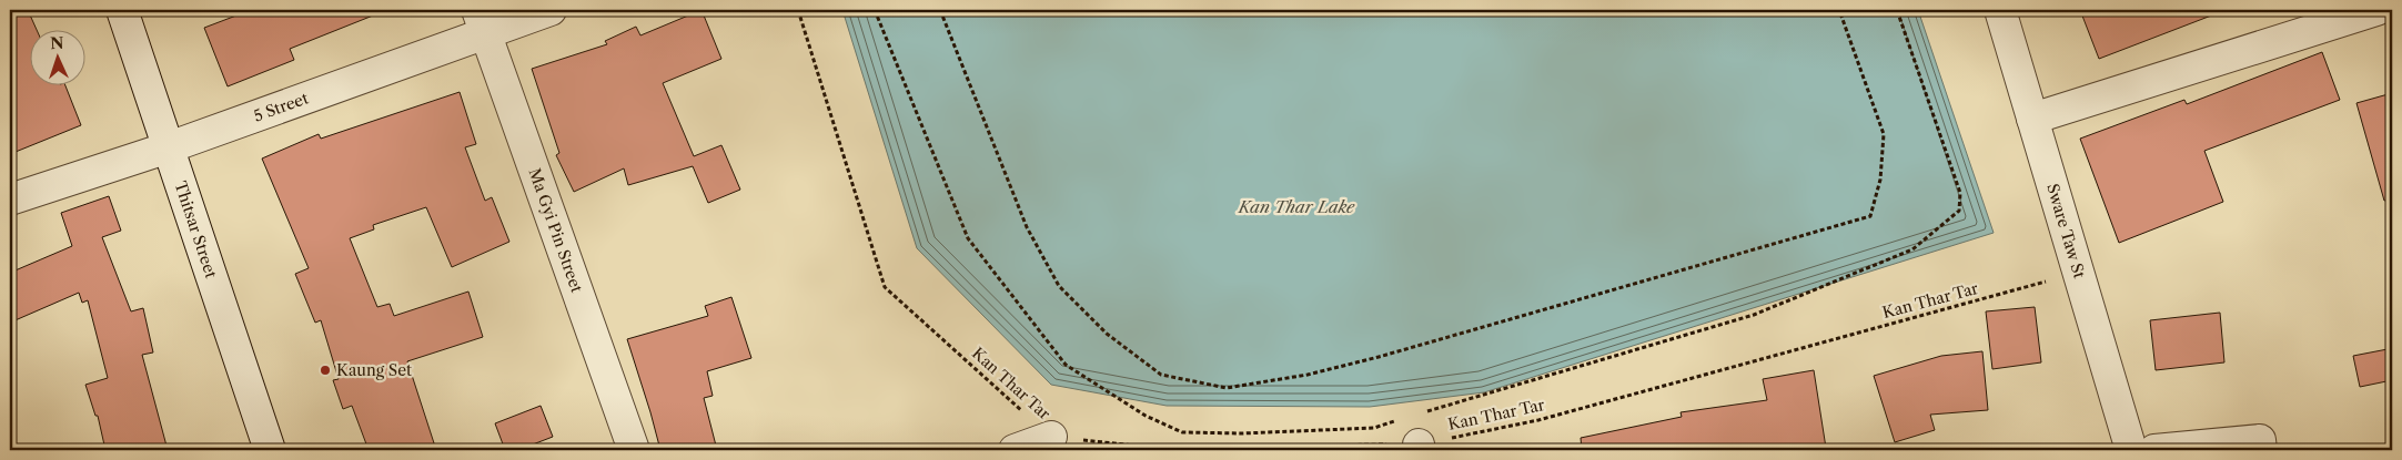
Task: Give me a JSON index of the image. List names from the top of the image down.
{
  "streets": {
    "street": [
      "5 Street",
      "Thitsar Street",
      "Ma Gyi Pin Street",
      "Sware Taw St"
    ],
    "path": ["Kan Thar Tar"]
  },
  "crossings": [
    ["5 Street", "Thitsar Street"],
    ["5 Street", "Ma Gyi Pin Street"],
    ["Sware Taw St", "Kan Thar Tar"]
  ],
  "water": ["Kan Thar Lake"],
  "places": ["Kaung Set"],
  "north": "top"
}
